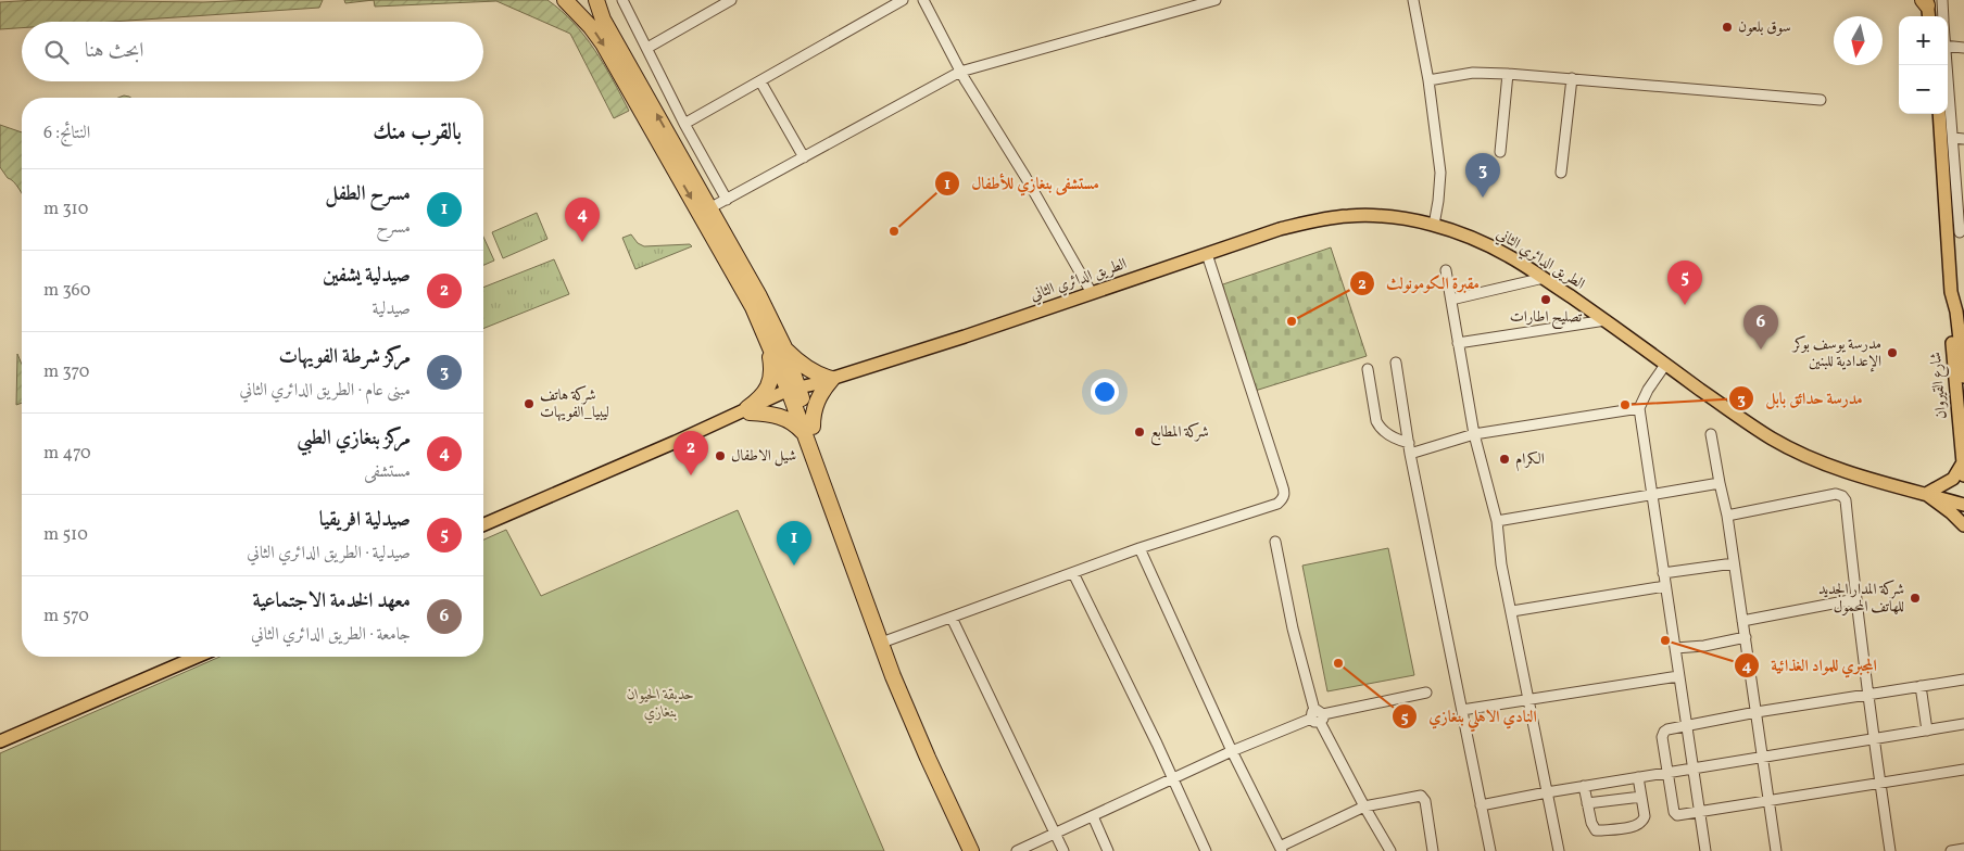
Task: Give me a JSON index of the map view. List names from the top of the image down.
{
  "streets": {
    "main road": ["الطريق الدائري الثاني", "شارع القيروان"]
  },
  "parks": ["حديقة الحيوان بنغازي"],
  "places": [
    "سوق بلعون",
    "مستشفى بنغازي للأطفال",
    "تصليح اطارات",
    "مقبرة الكومونولث",
    "مدرسة يوسف بوكر الإعدادية للبنين",
    "شركة هاتف ليبيا_الفويهات",
    "مدرسة حدائق بابل",
    "شركة المطابع",
    "شيل الاطفال",
    "الكرام",
    "شركة المدار الجديد للهاتف المحمول",
    "المجبري للمواد الغذائية",
    "النادي الاهلي بنغازي"
  ],
  "north": "bottom",
  "page": {
    "map_buttons": ["+", "−"],
    "search": "ابحث هنا",
    "heading": ["بالقرب منك", "النتائج: 6"],
    "pins": [
      "3",
      "4",
      "5",
      "6",
      "2",
      "1"
    ],
    "list": [
      {
        "mark": "1",
        "name": "مسرح الطفل",
        "note": "مسرح",
        "value": "310 m"
      },
      {
        "mark": "2",
        "name": "صيدلية يشفين",
        "note": "صيدلية",
        "value": "360 m"
      },
      {
        "mark": "3",
        "name": "مركز شرطة الفويهات",
        "note": "مبنى عام · الطريق الدائري الثاني",
        "value": "370 m"
      },
      {
        "mark": "4",
        "name": "مركز بنغازي الطبي",
        "note": "مستشفى",
        "value": "470 m"
      },
      {
        "mark": "5",
        "name": "صيدلية افريقيا",
        "note": "صيدلية · الطريق الدائري الثاني",
        "value": "510 m"
      },
      {
        "mark": "6",
        "name": "معهد الخدمة الاجتماعية",
        "note": "جامعة · الطريق الدائري الثاني",
        "value": "570 m"
      }
    ]
  }
}
